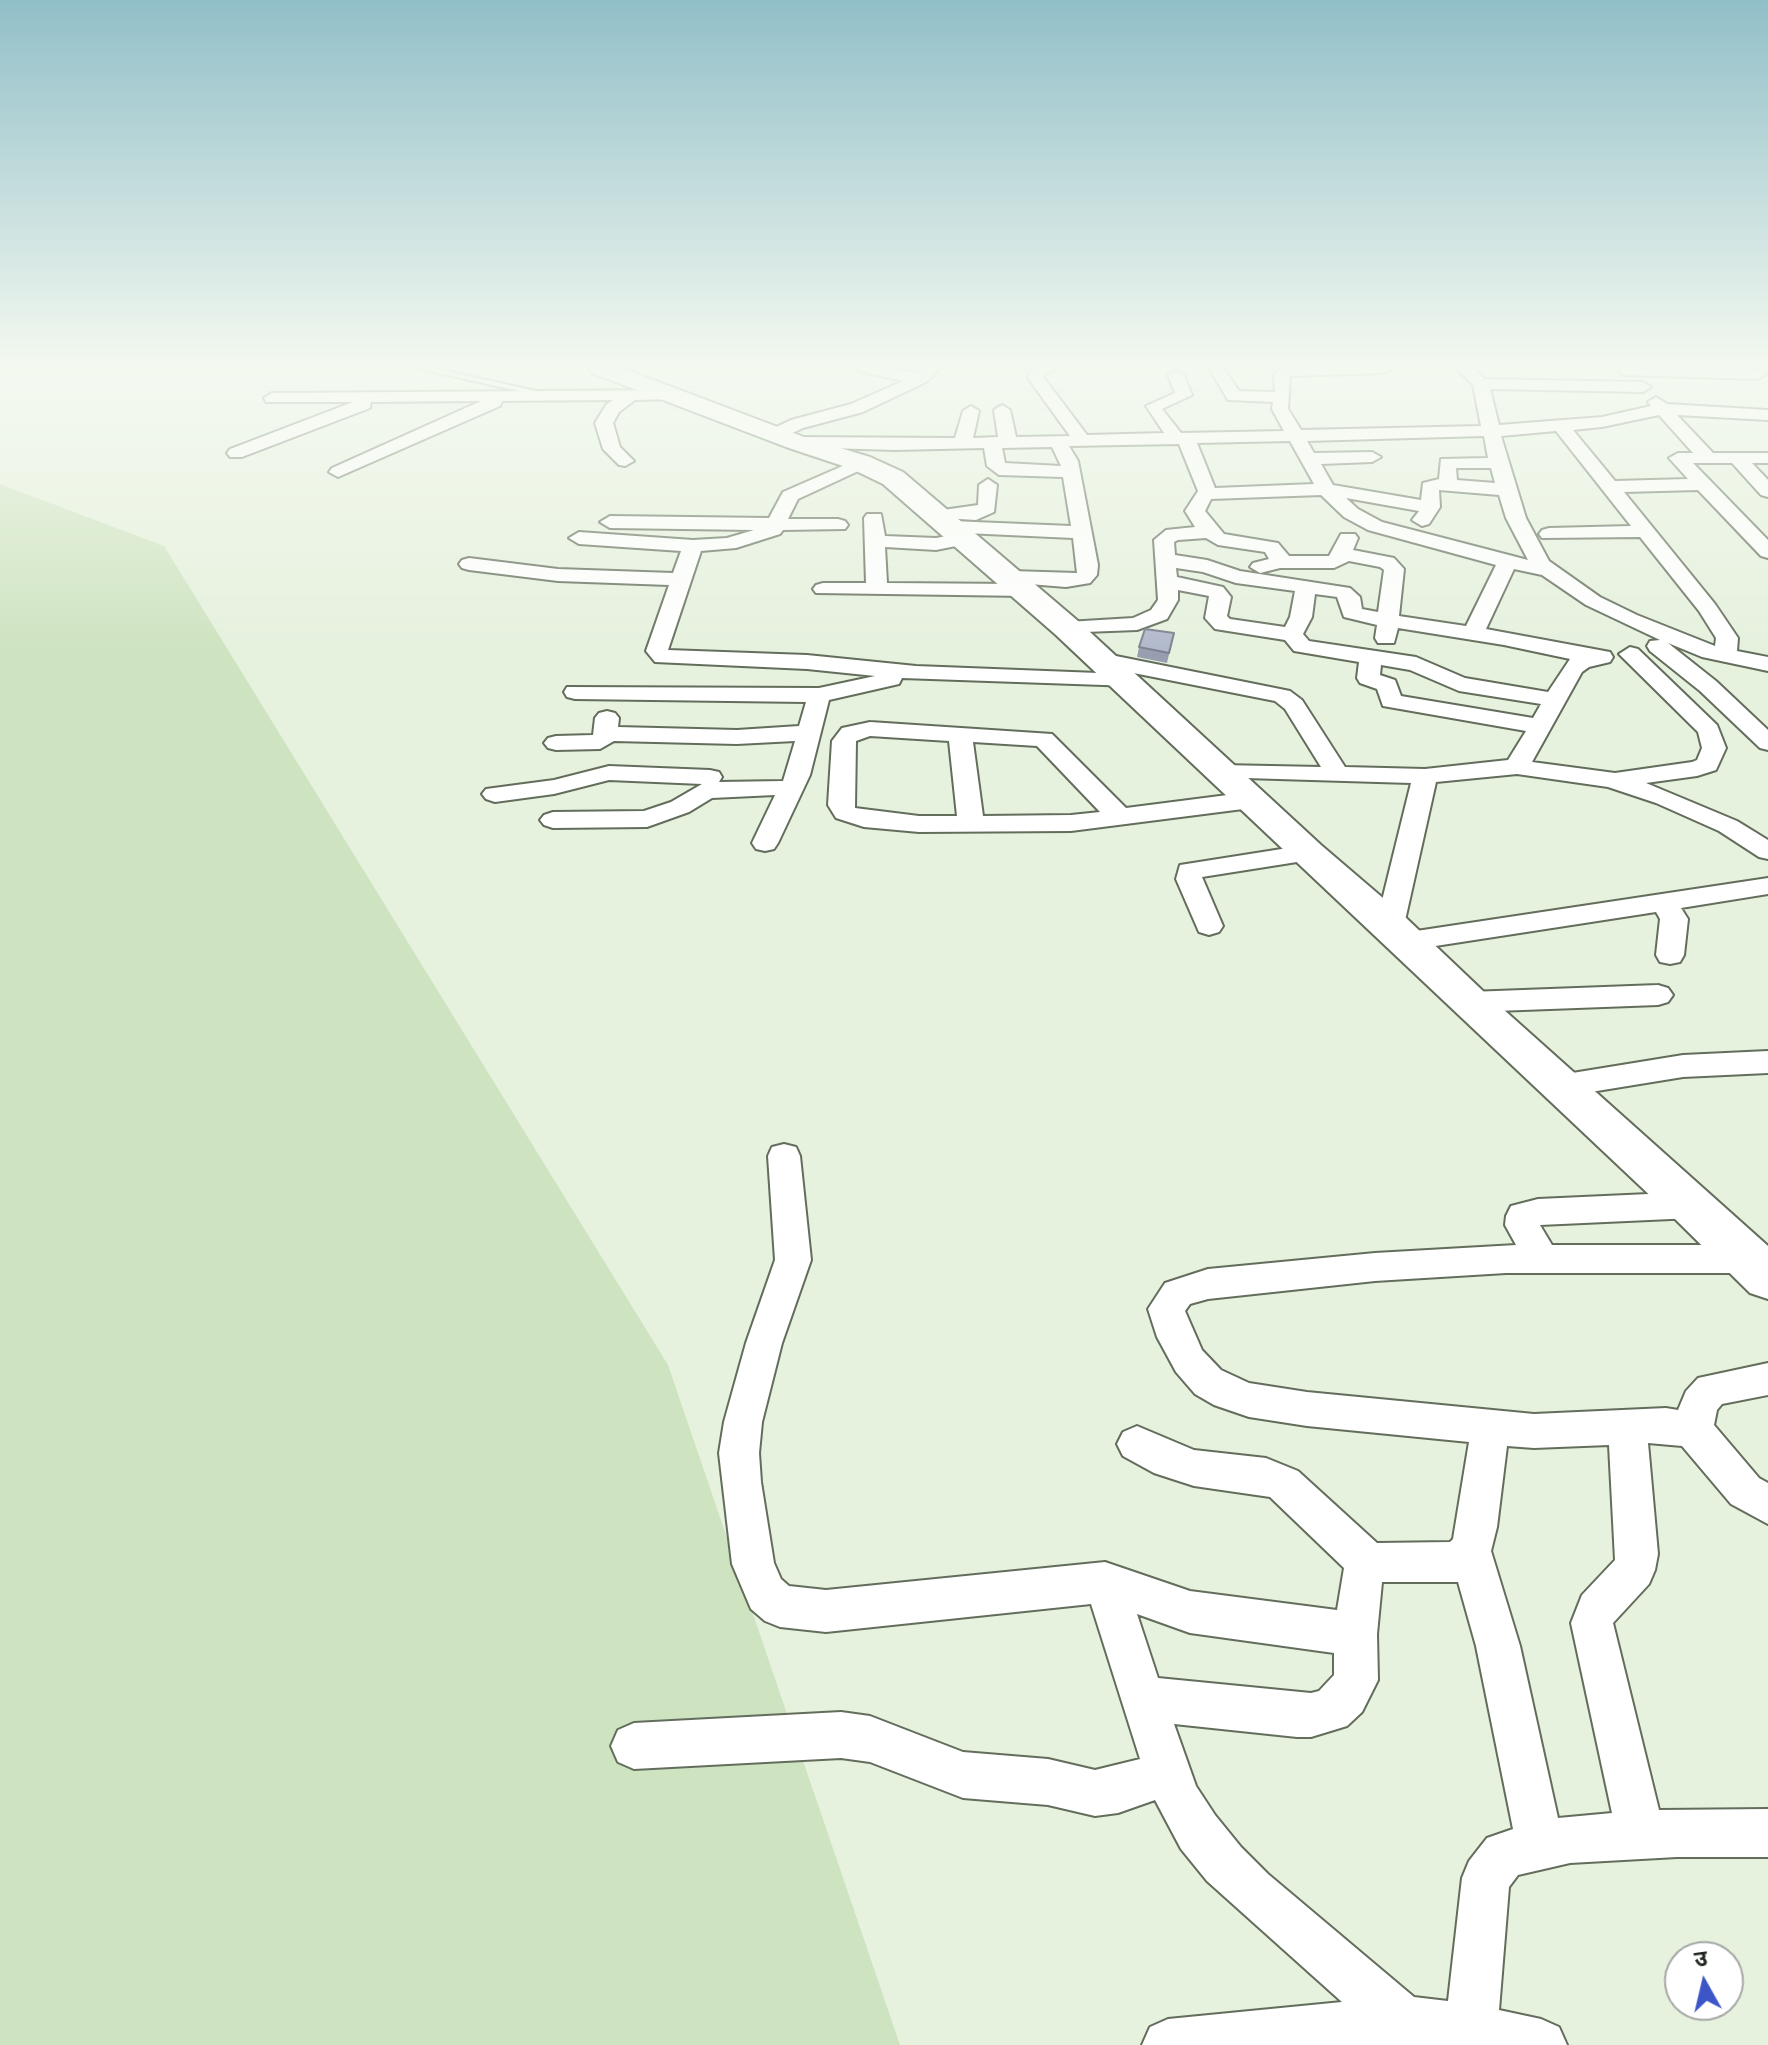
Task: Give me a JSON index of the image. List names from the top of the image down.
{
  "north": "top"
}
